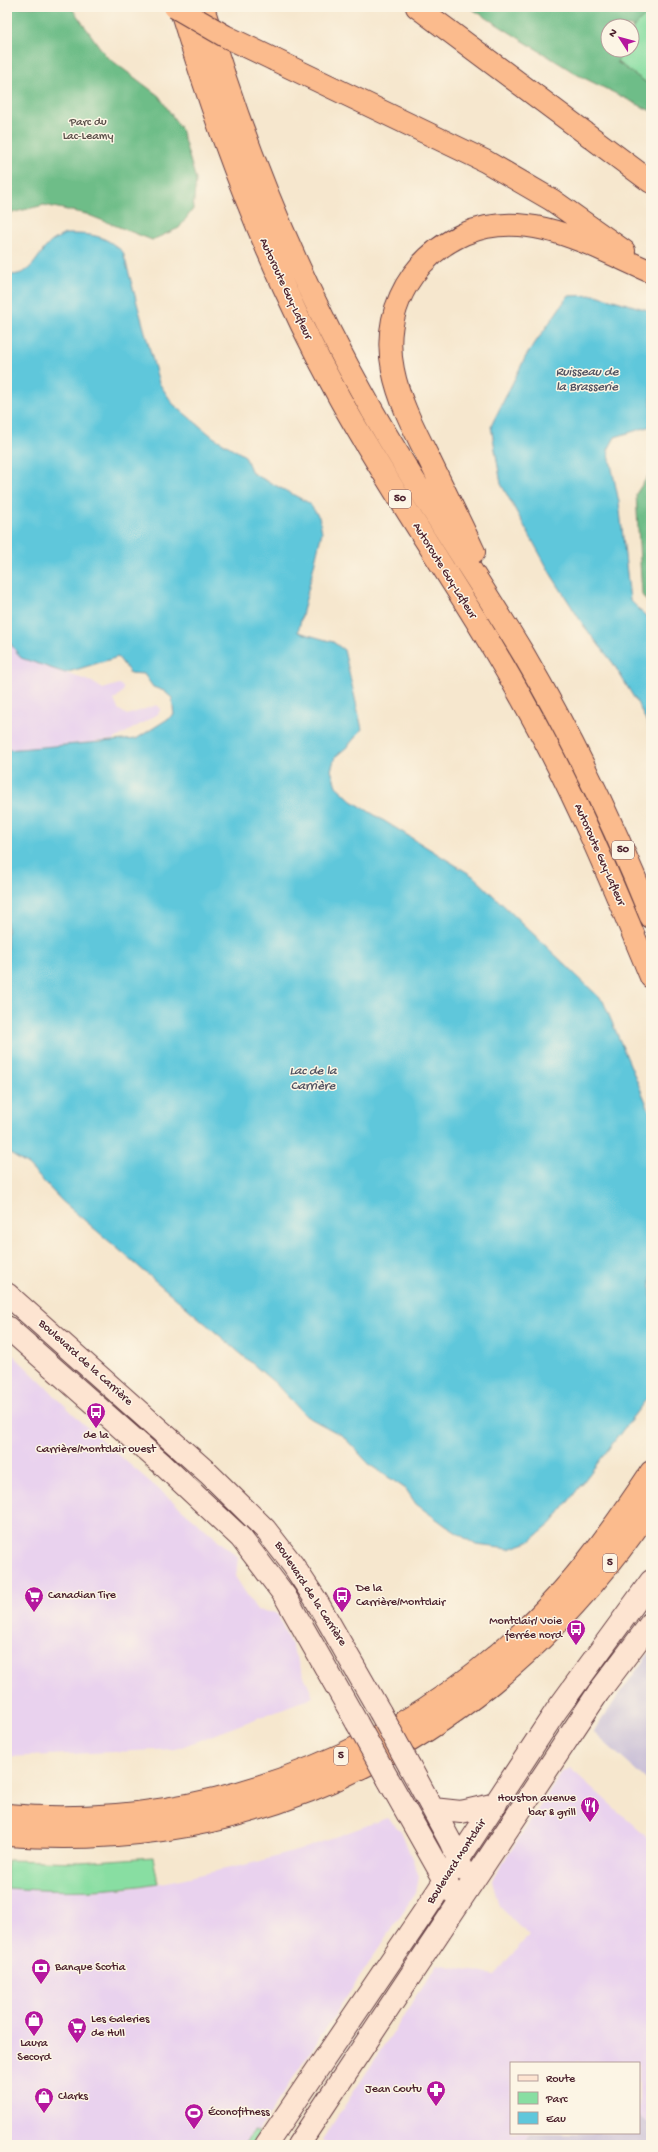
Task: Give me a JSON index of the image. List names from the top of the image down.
{
  "streets": {
    "highway": ["Autoroute Guy-Lafleur", "50", "5"],
    "main road": ["Boulevard de la Carrière", "Boulevard Montclair"]
  },
  "crossings": [
    ["Boulevard de la Carrière", "Boulevard Montclair"]
  ],
  "water": ["Ruisseau de la Brasserie", "Lac de la Carrière"],
  "parks": ["Parc du Lac-Leamy"],
  "places": {
    "bus stop": ["de la Carrière/Montclair ouest", "De la Carrière/Montclair", "Montclair/ Voie ferrée nord"],
    "supermarket": ["Canadian Tire", "Les Galeries de Hull"],
    "restaurant": ["Houston avenue bar & grill"],
    "bank": ["Banque Scotia"],
    "shop": ["Laura Secord", "Clarks"],
    "pharmacy": ["Jean Coutu"],
    "sports": ["Éconofitness"]
  },
  "legend": ["Route", "Parc", "Eau"],
  "north": "top left"
}
